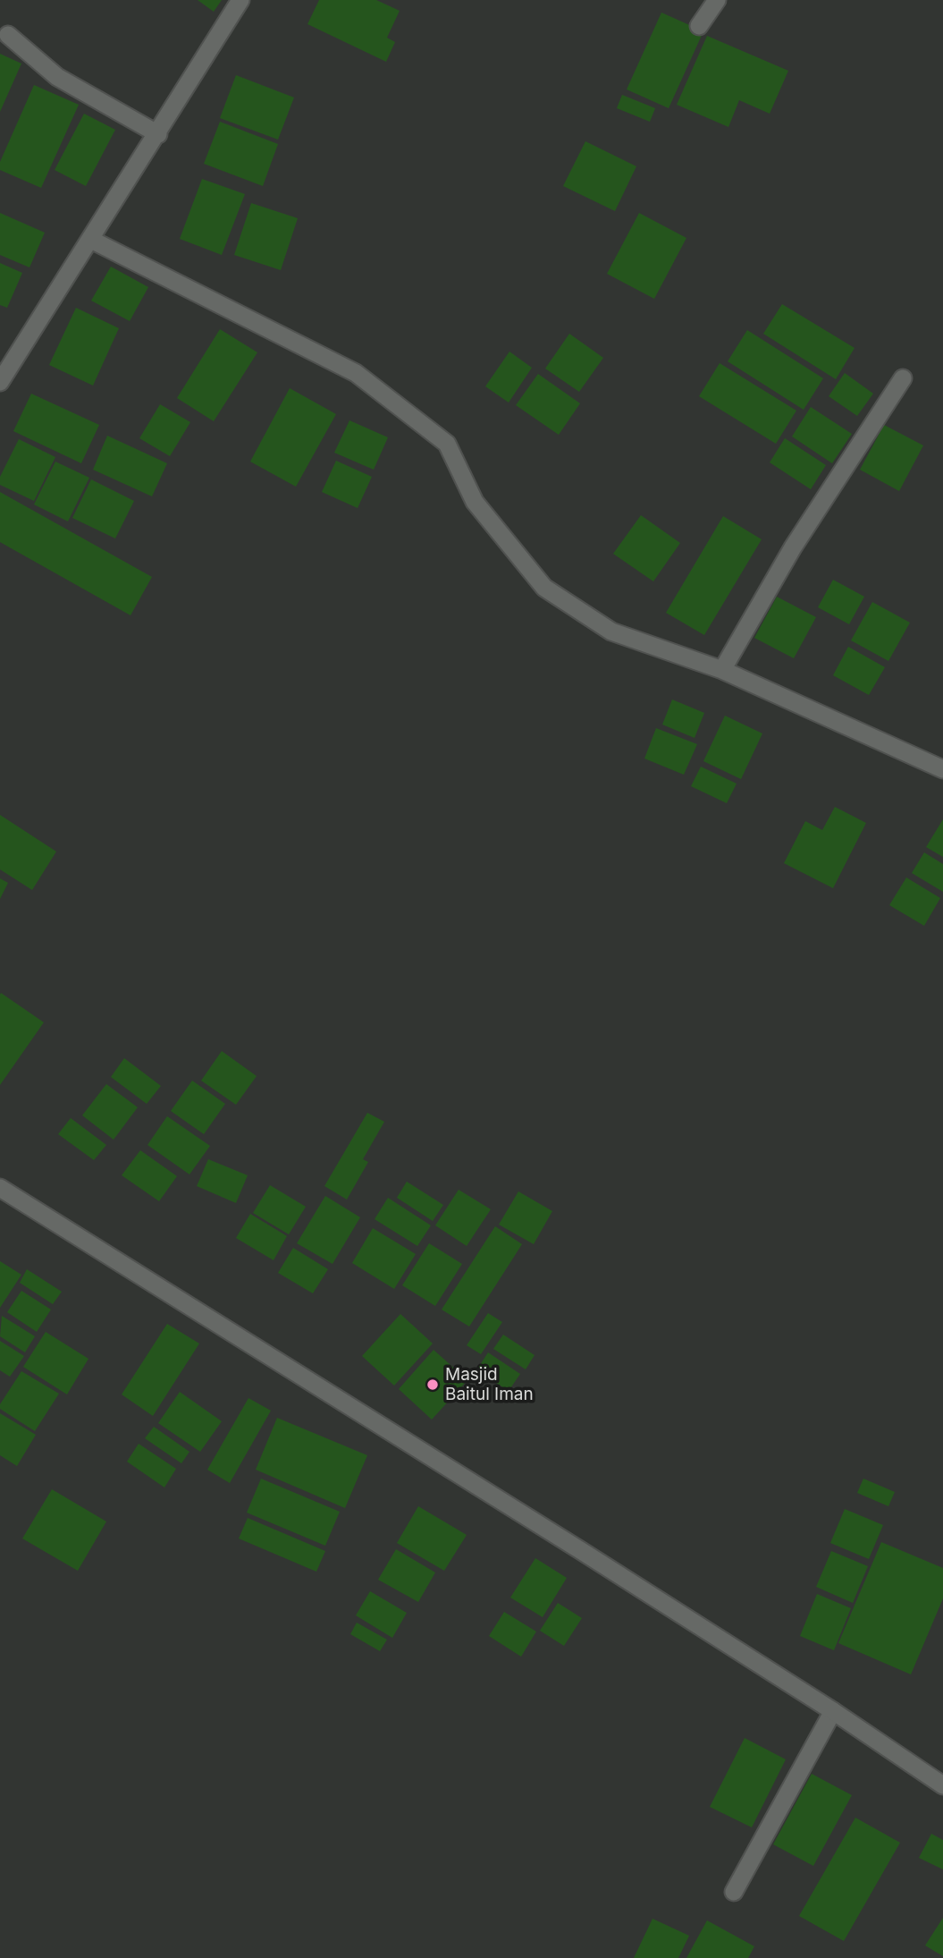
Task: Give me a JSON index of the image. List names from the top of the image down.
{
  "places": ["Masjid Baitul Iman"]
}
